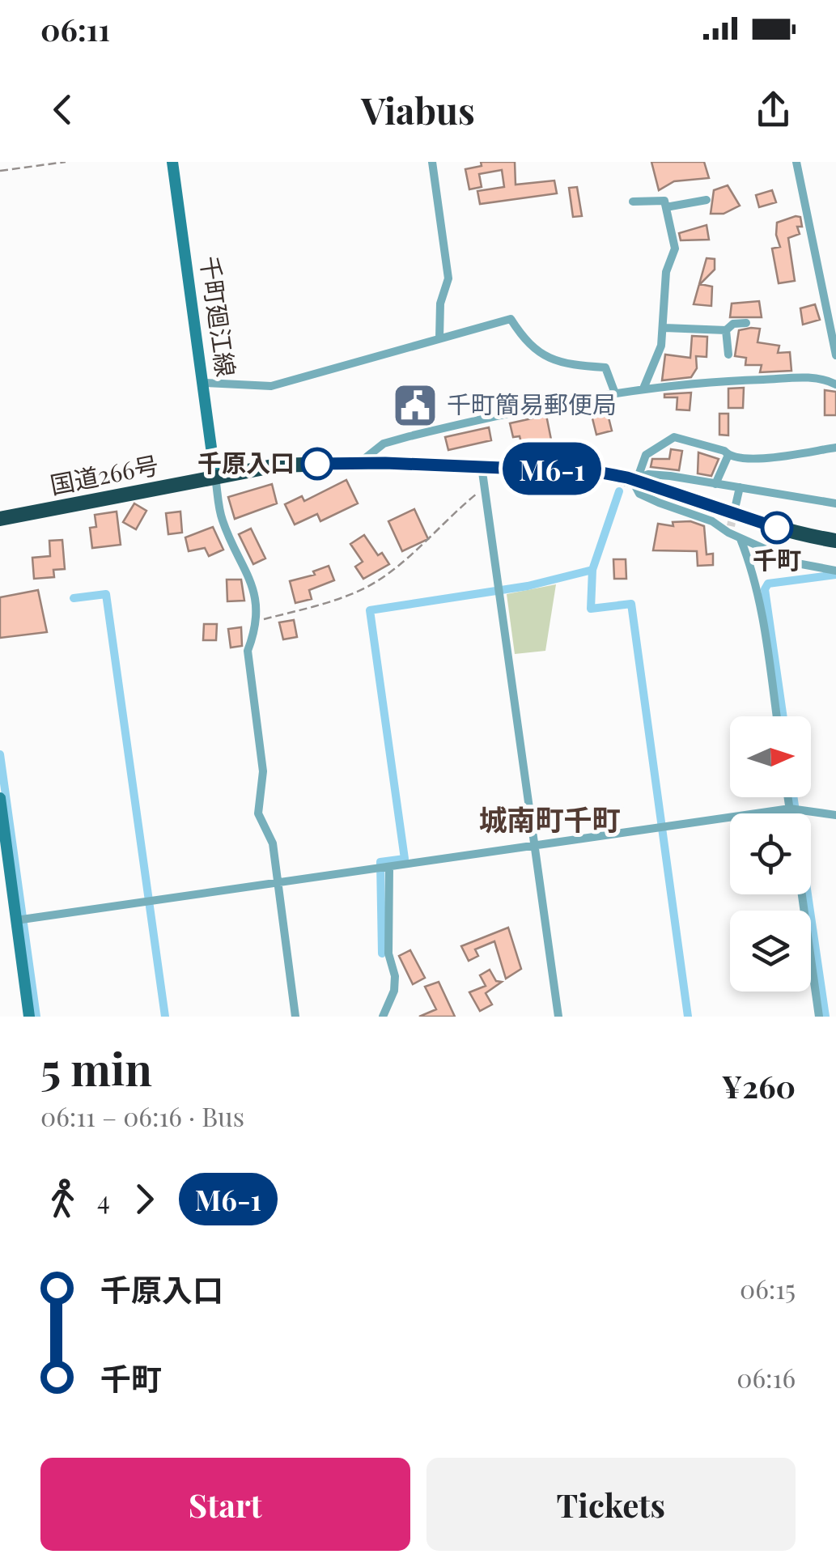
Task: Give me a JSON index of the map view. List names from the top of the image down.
{
  "streets": {
    "highway": ["国道266号"],
    "main road": ["千町廻江線"]
  },
  "crossings": [
    ["千町廻江線", "国道266号"]
  ],
  "districts": ["城南町千町"],
  "places": {
    "public building": ["千町簡易郵便局"],
    "other": ["千原入口", "千町"]
  },
  "lines": ["bus line M6-1"],
  "north": "right",
  "page": {
    "status": "06:11",
    "header": "Viabus",
    "on_map": "M6-1",
    "heading": ["5 min", "06:11 – 06:16 · Bus", "¥260"],
    "legs": ["4", "M6-1"],
    "list": [
      {
        "name": "千原入口",
        "value": "06:15"
      },
      {
        "name": "千町",
        "value": "06:16"
      }
    ],
    "buttons": ["Start", "Tickets"]
  }
}
